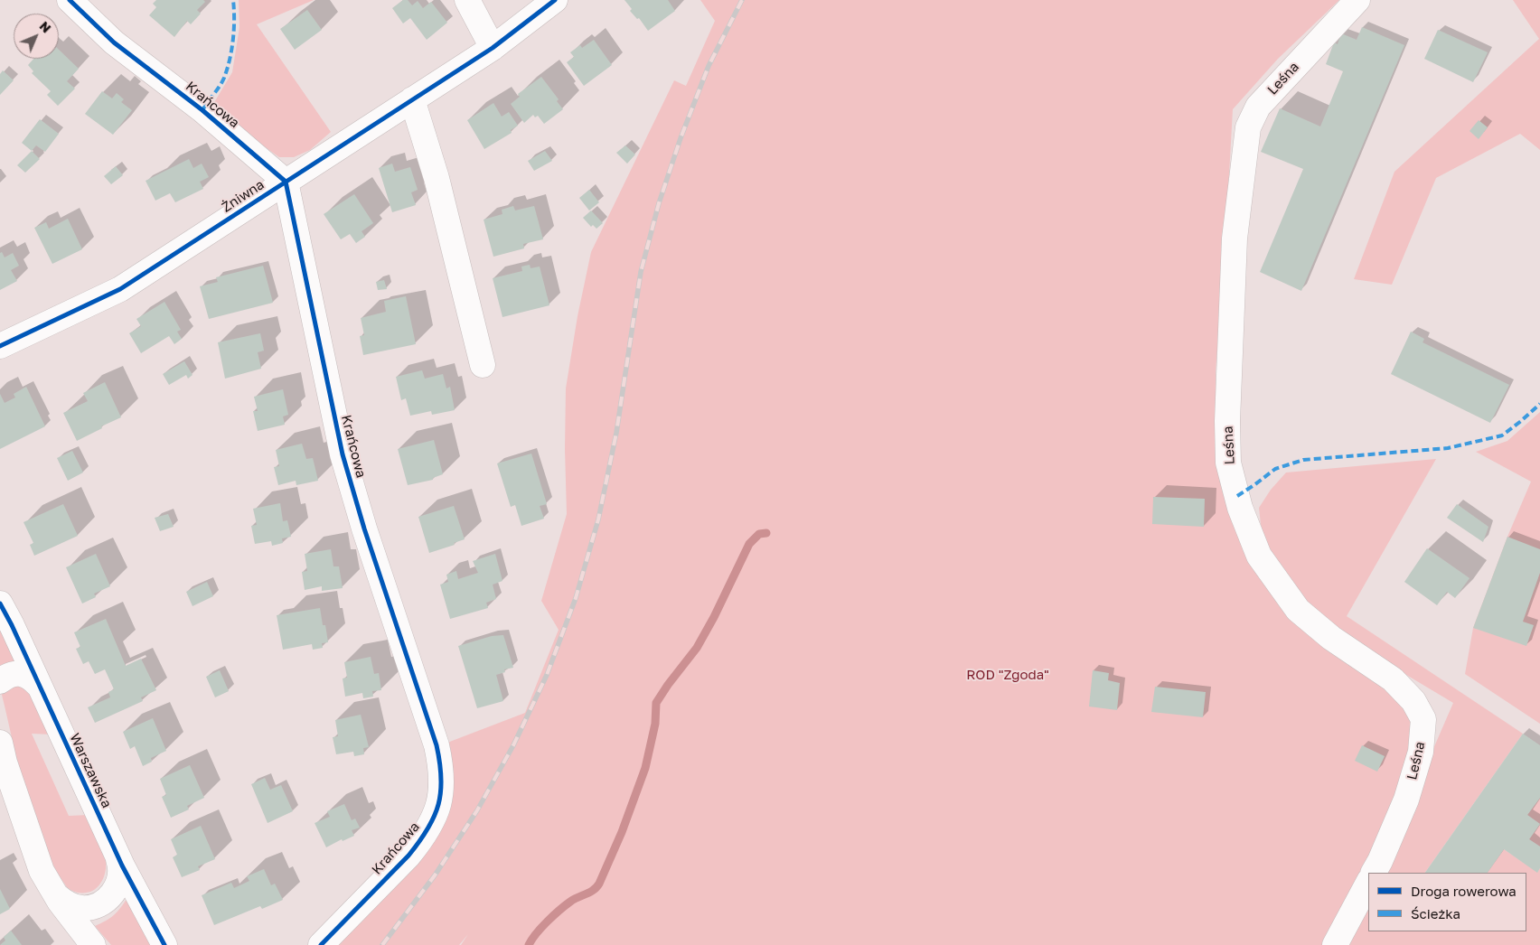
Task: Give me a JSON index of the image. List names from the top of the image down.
{
  "streets": {
    "street": [
      "Leśna",
      "Krańcowa",
      "Żniwna",
      "Warszawska"
    ]
  },
  "crossings": [
    ["Krańcowa", "Żniwna"]
  ],
  "parks": ["ROD \"Zgoda\""],
  "legend": ["Droga rowerowa", "Ścieżka"],
  "north": "top right"
}
